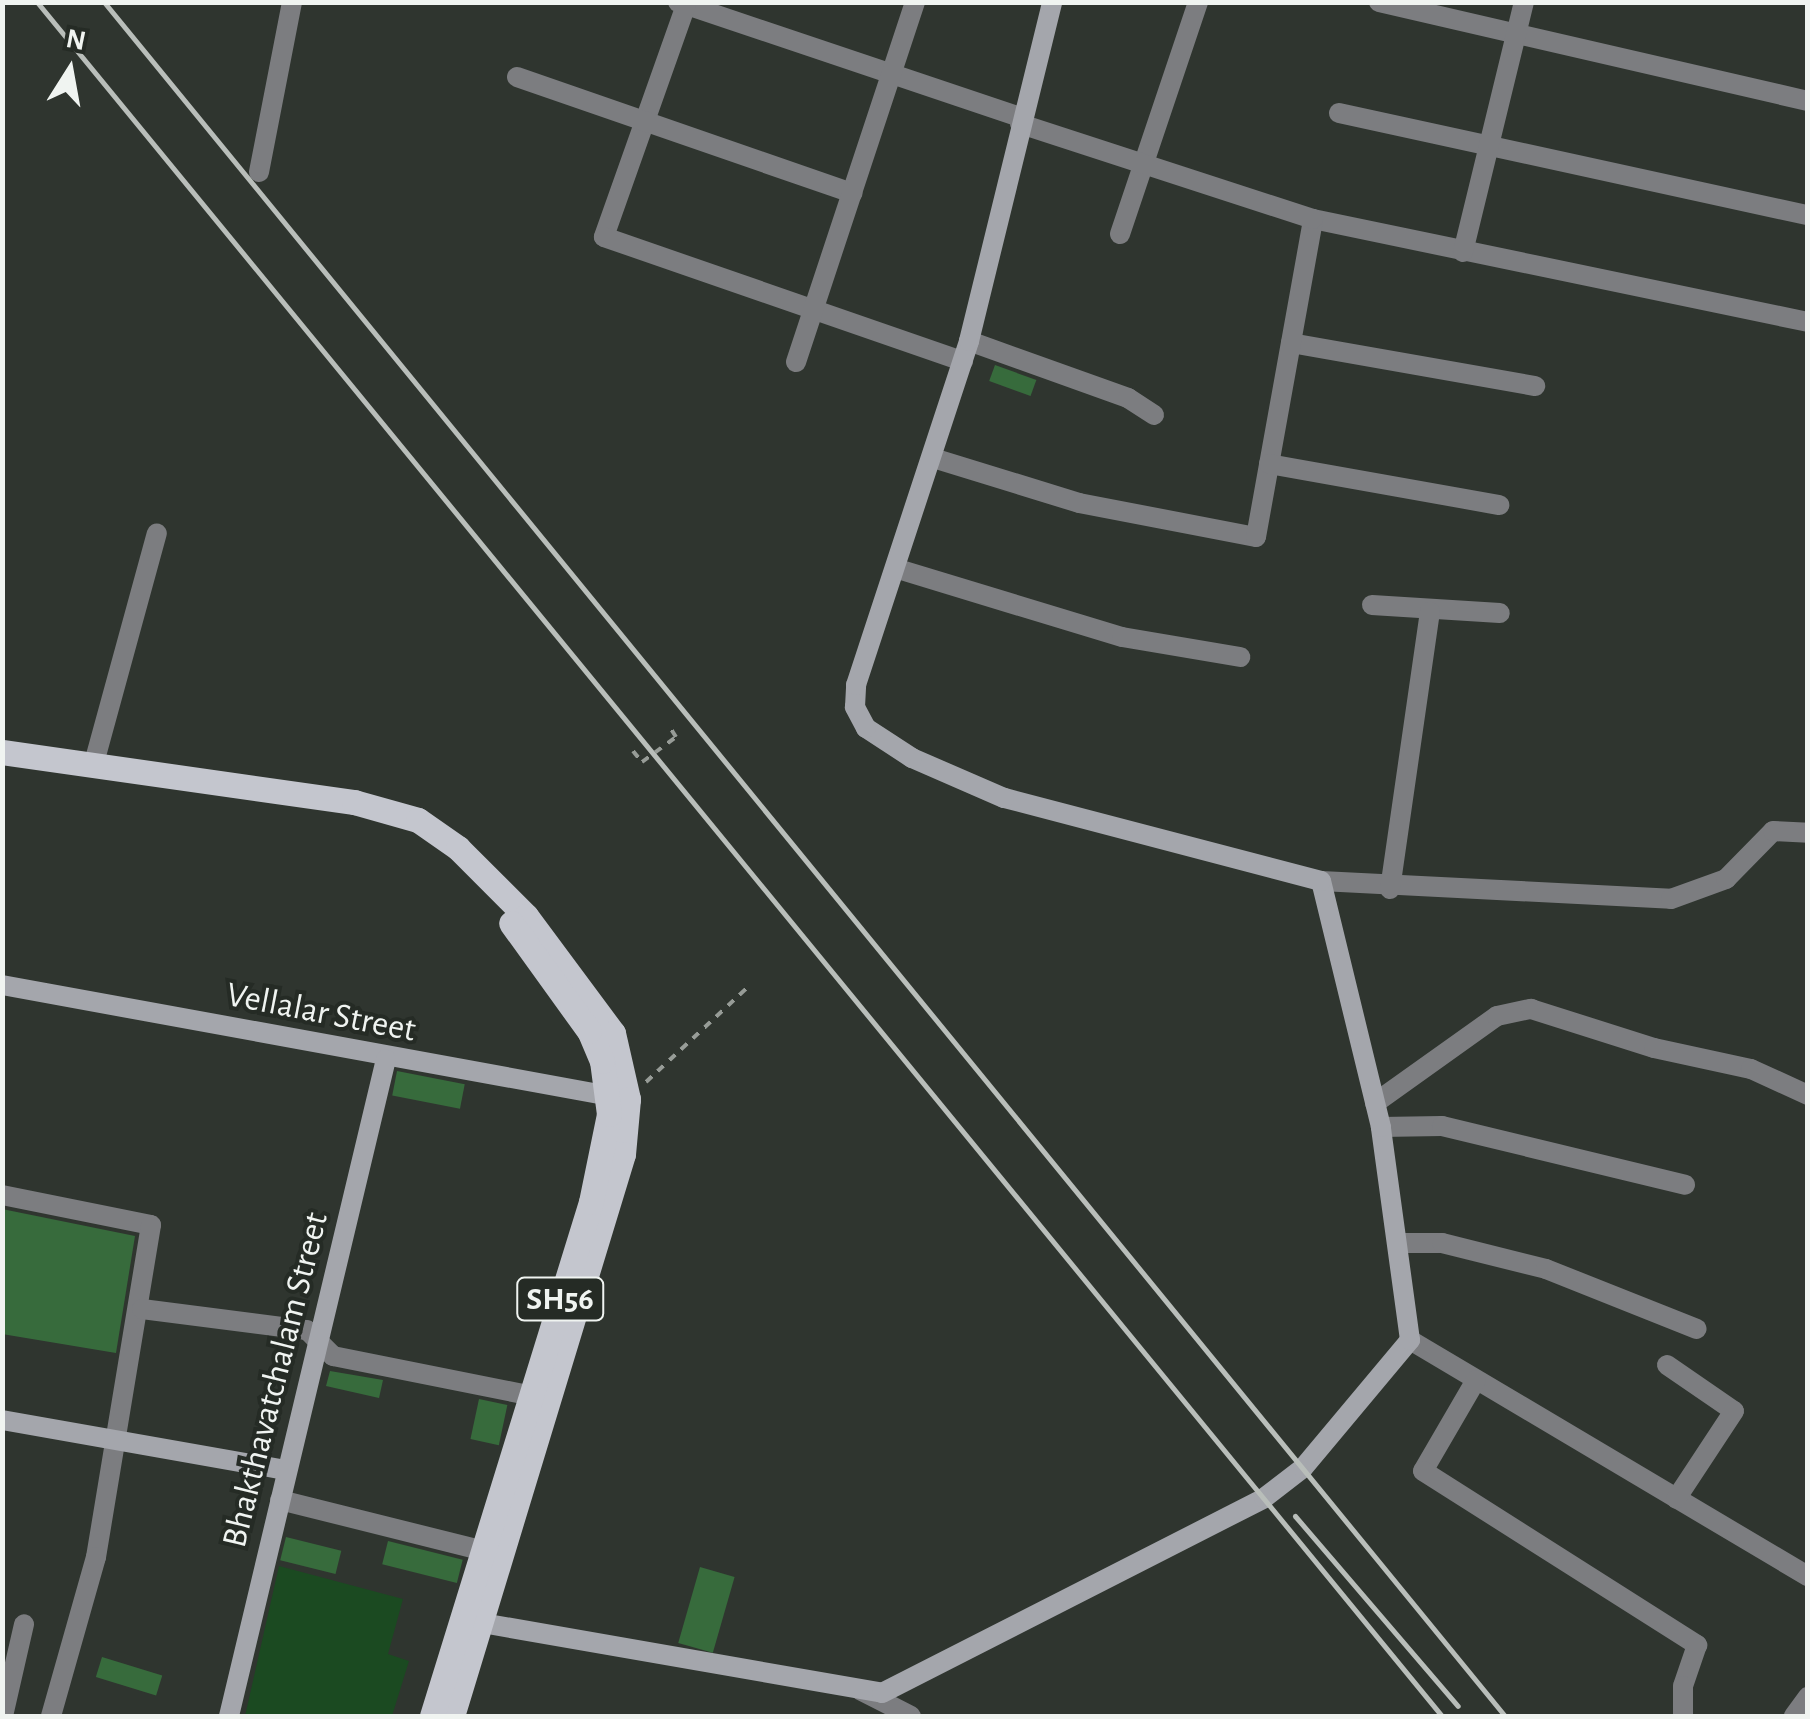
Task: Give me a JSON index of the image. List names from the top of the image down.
{
  "streets": {
    "main road": ["Vellalar Street", "SH56", "Bhakthavatchalam Street"]
  },
  "crossings": [
    ["Vellalar Street", "SH56"],
    ["Vellalar Street", "Bhakthavatchalam Street"]
  ],
  "north": "top"
}
